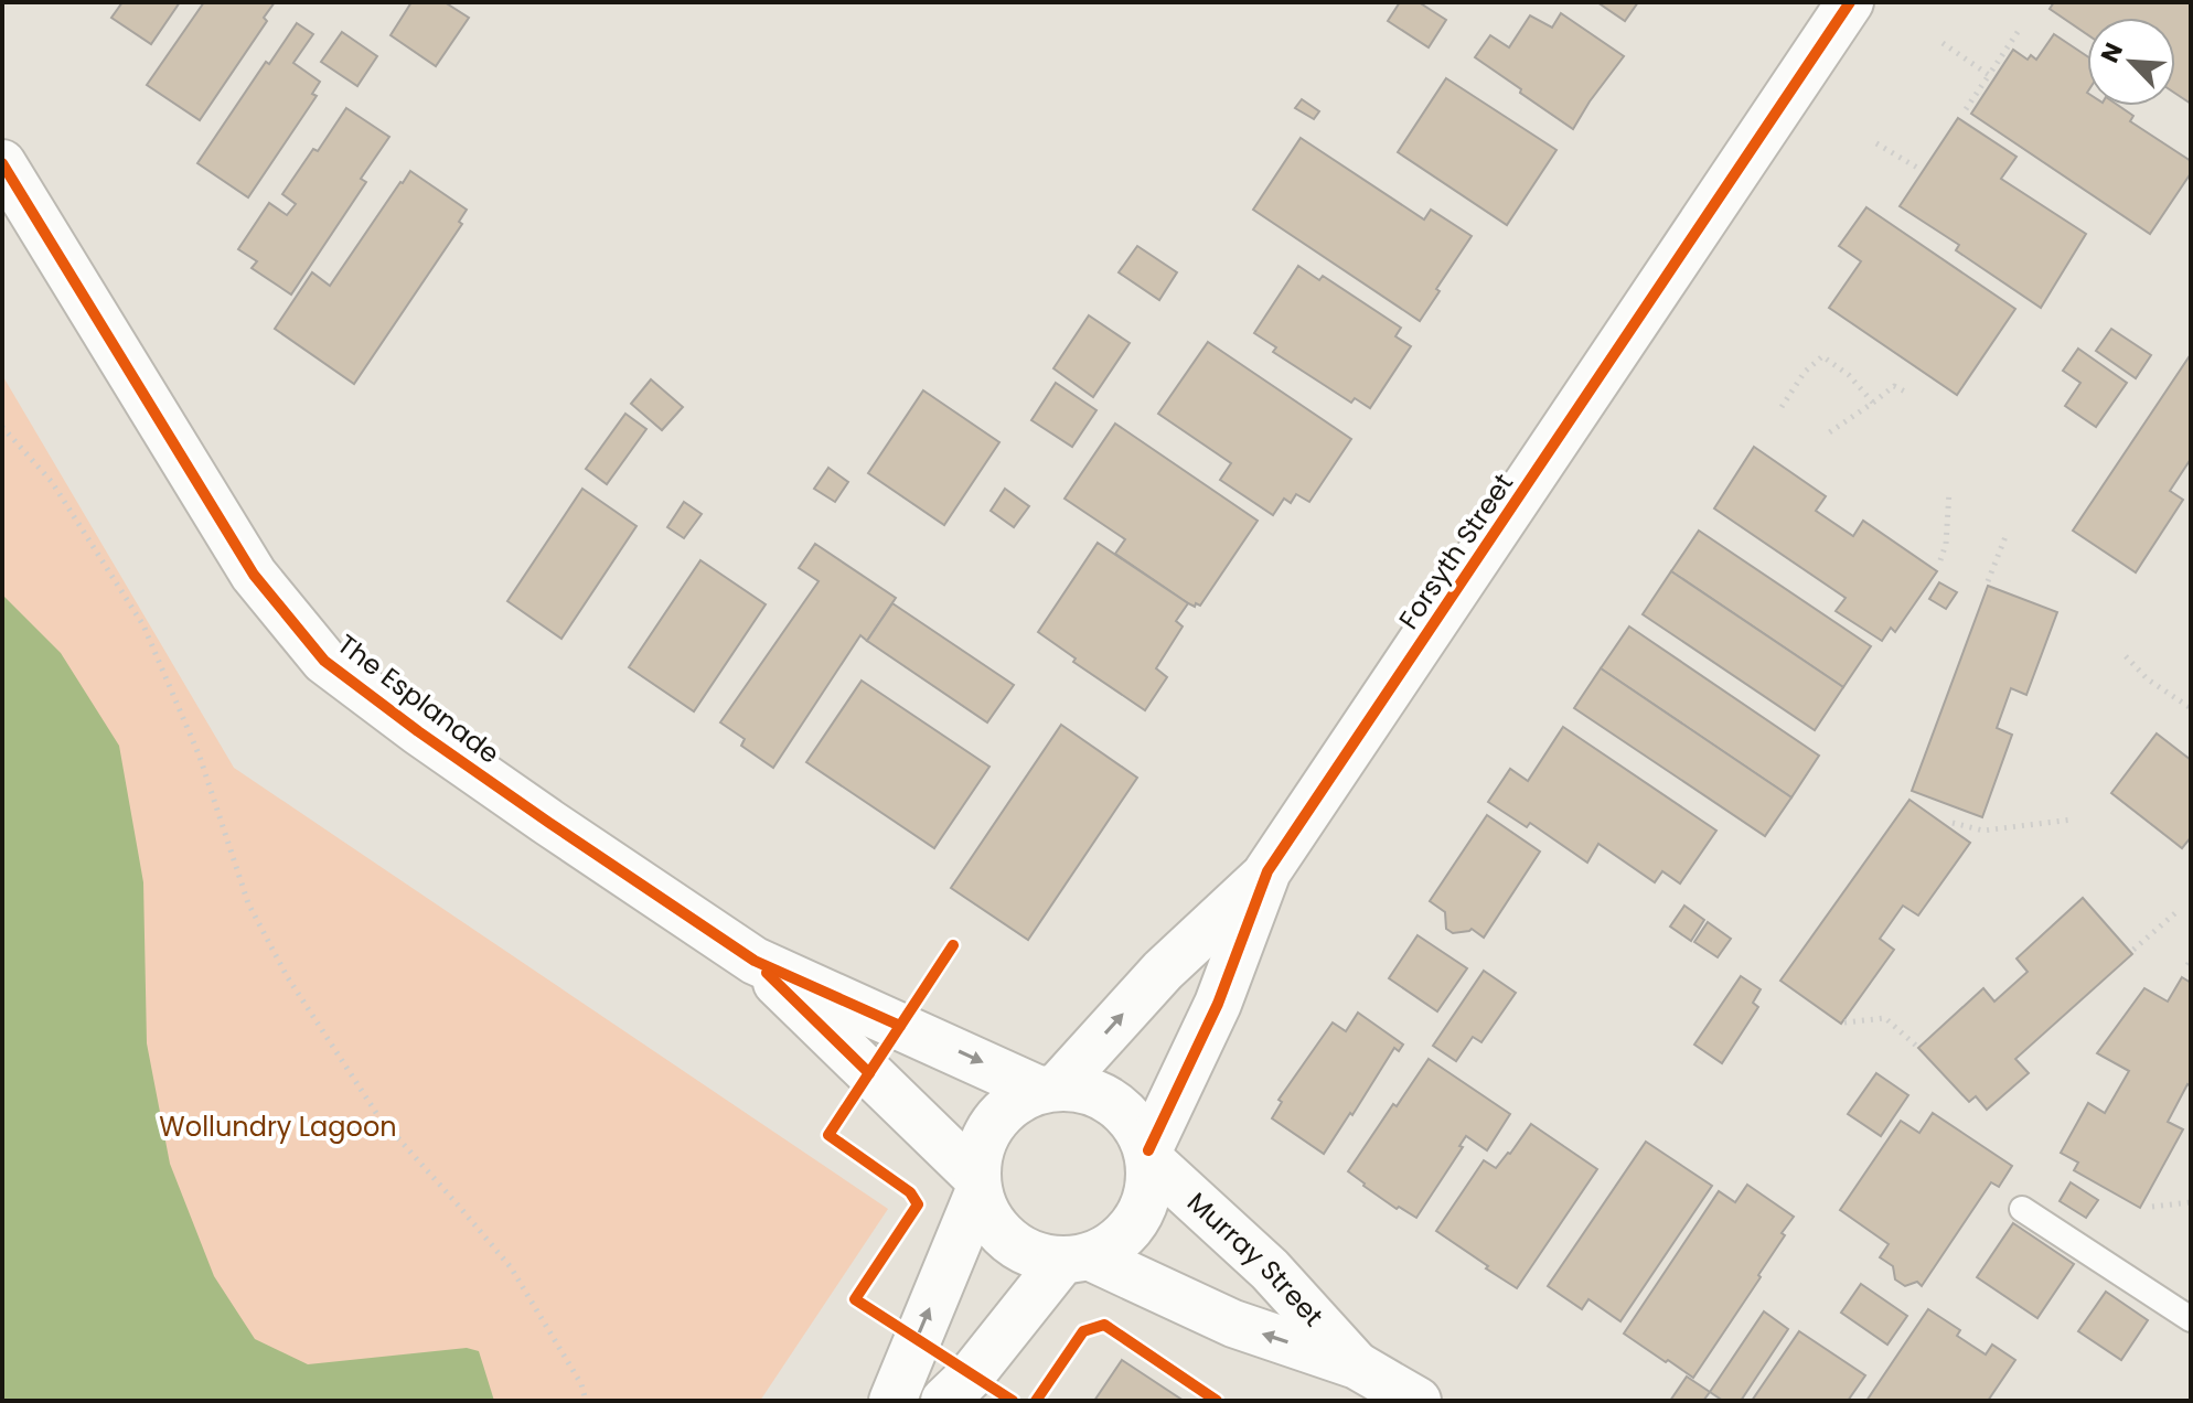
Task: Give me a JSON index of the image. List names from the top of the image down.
{
  "streets": {
    "street": ["Forsyth Street", "The Esplanade", "Murray Street"]
  },
  "crossings": [
    ["Forsyth Street", "Murray Street"]
  ],
  "parks": ["Wollundry Lagoon"],
  "north": "top left"
}
